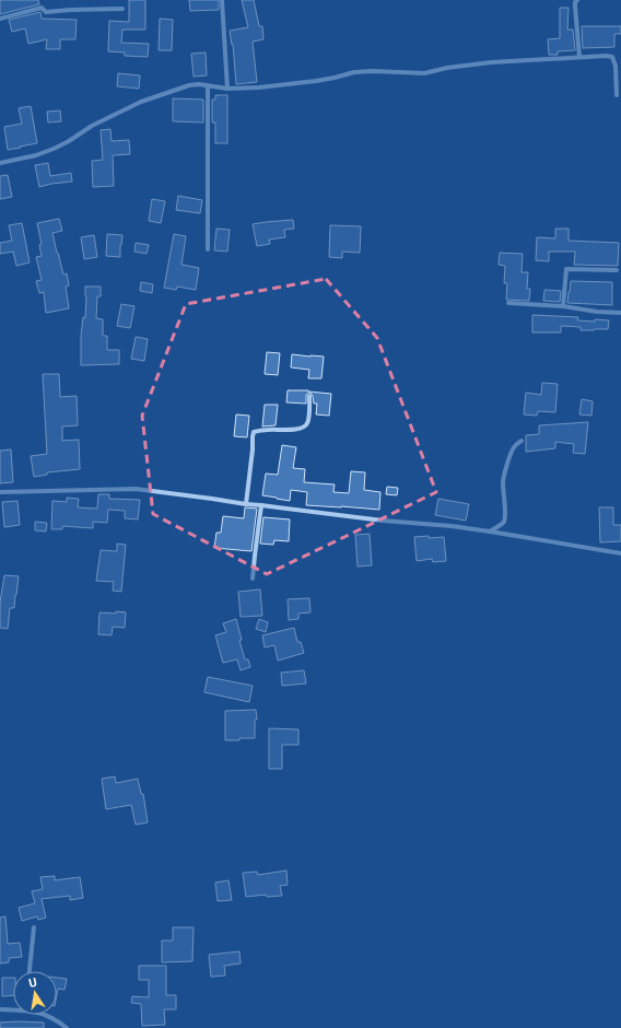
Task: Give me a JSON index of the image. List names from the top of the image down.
{
  "north": "top"
}
